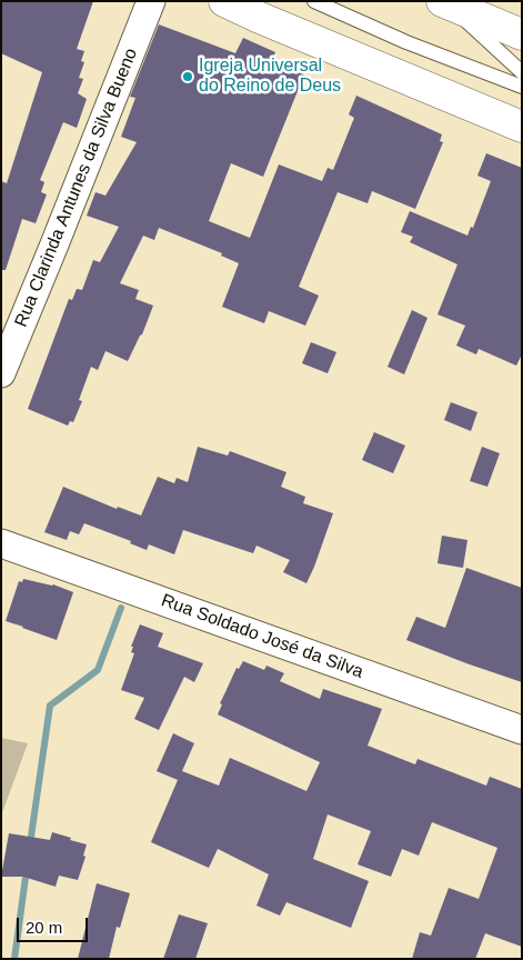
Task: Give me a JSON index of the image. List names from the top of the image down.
{
  "streets": {
    "street": ["Rua Clarinda Antunes da Silva Bueno", "Rua Soldado José da Silva"]
  },
  "places": ["Igreja Universal do Reino de Deus"],
  "scale_bar": "20 m"
}
